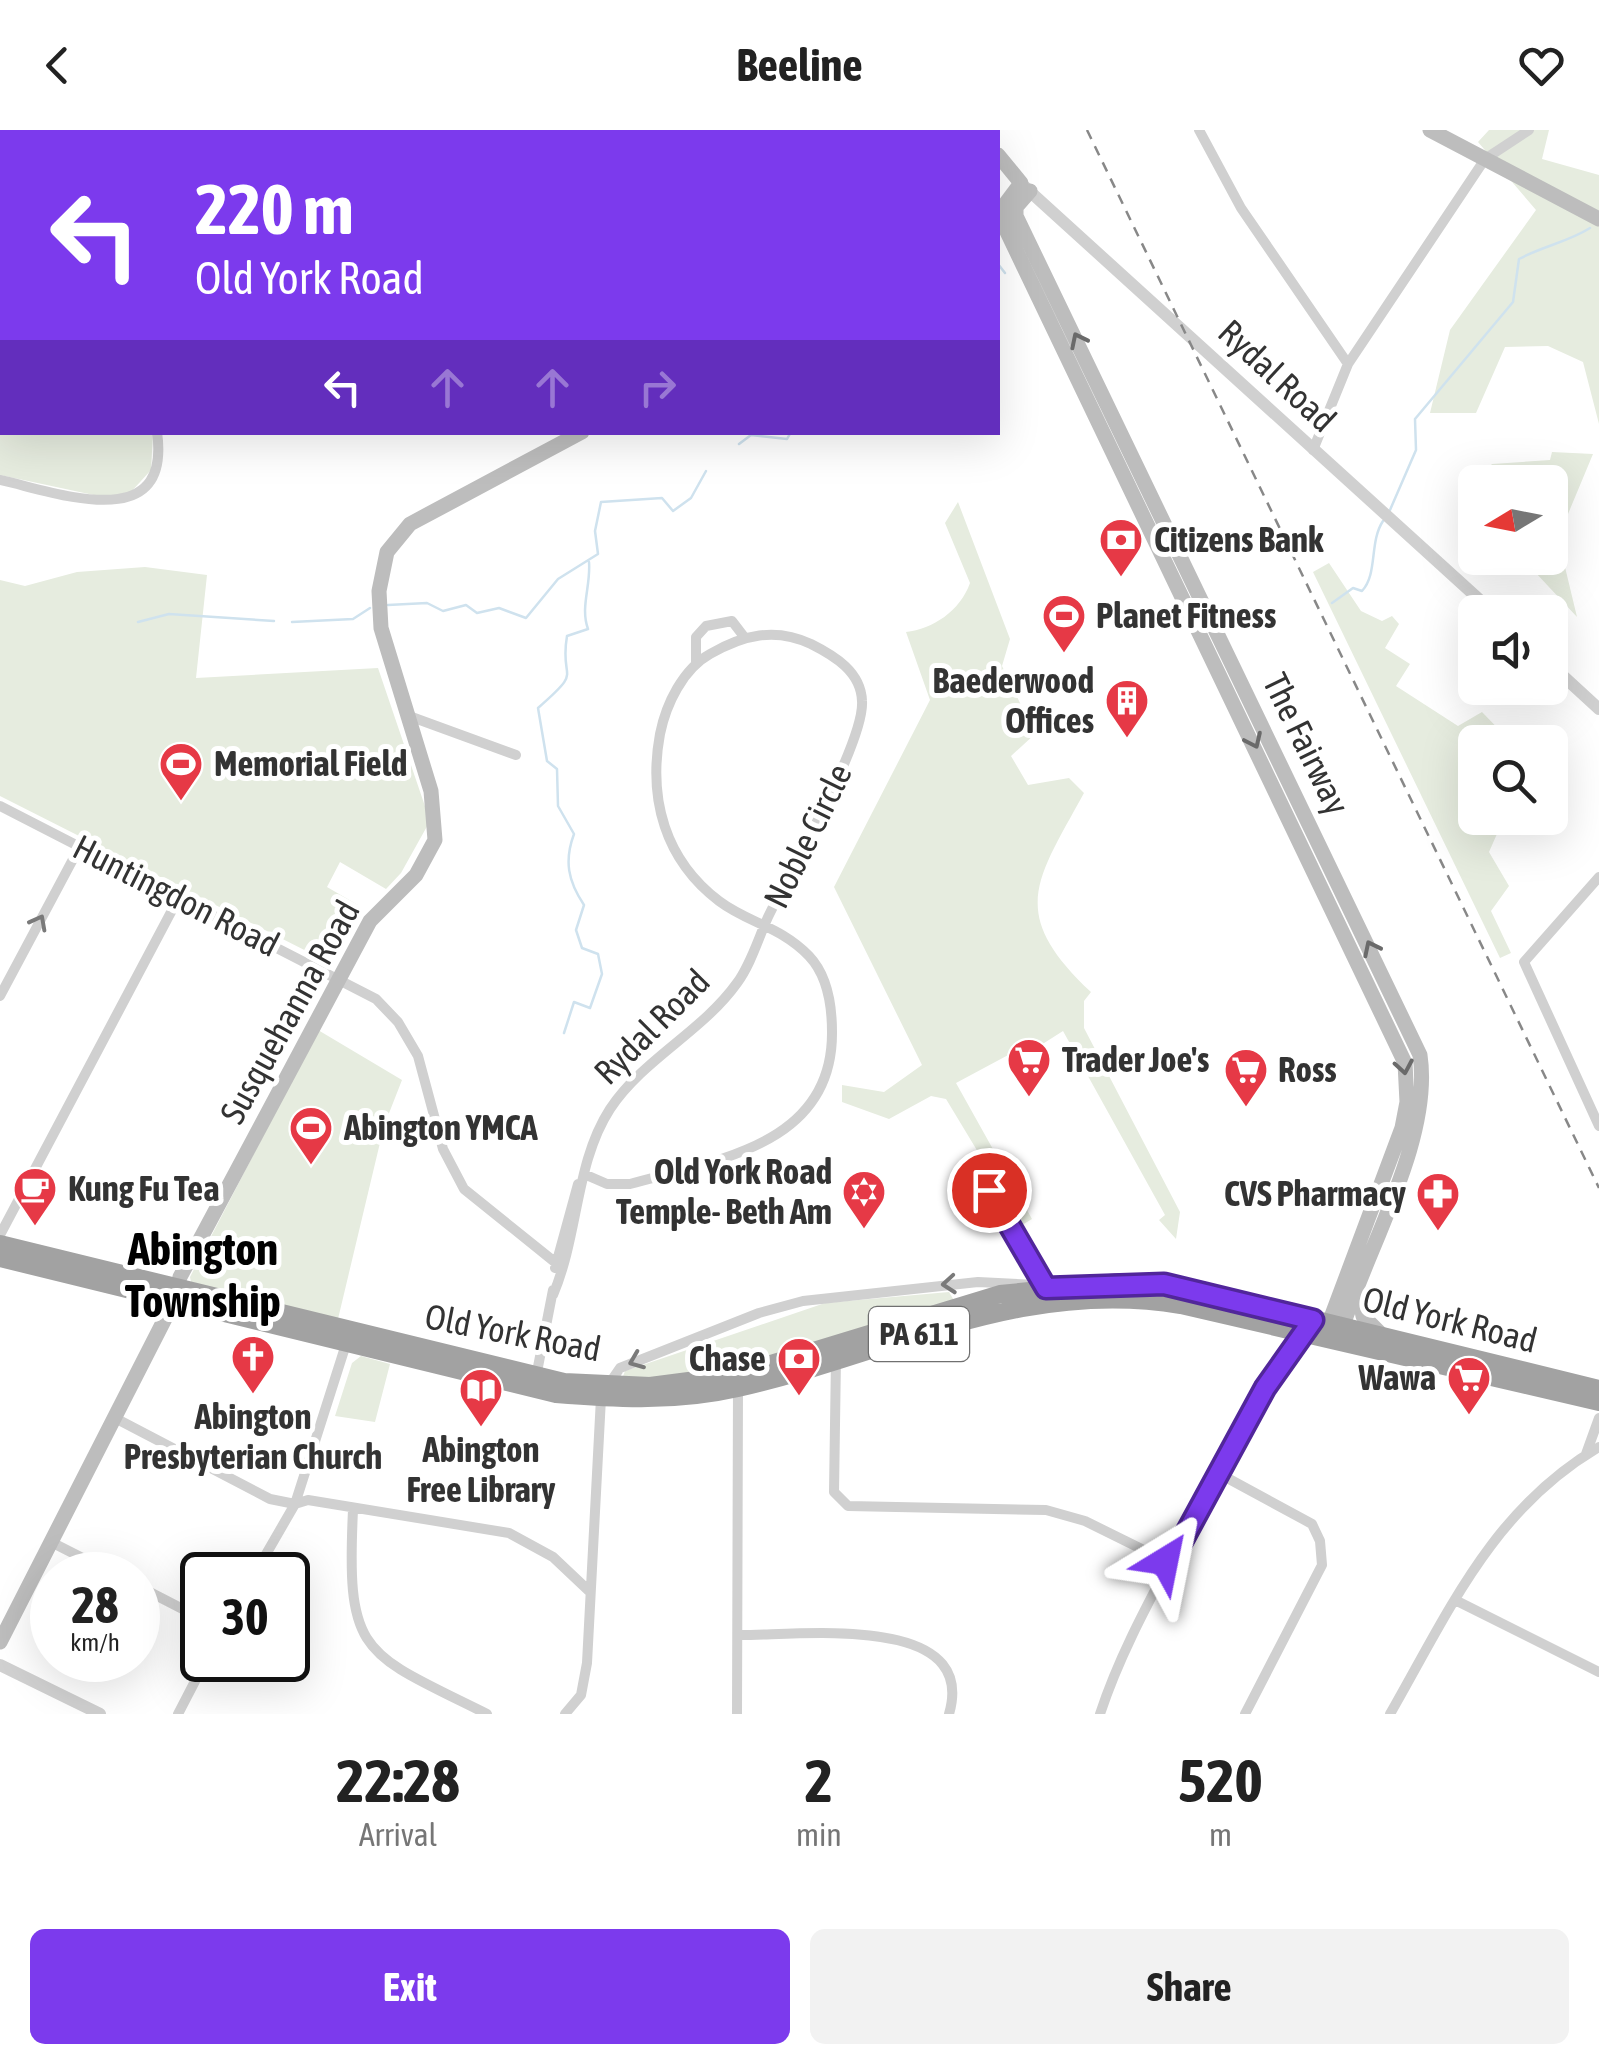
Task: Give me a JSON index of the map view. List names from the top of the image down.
{
  "streets": {
    "highway": ["Old York Road", "PA 611"],
    "main road": ["Rydal Road", "The Fairway", "Susquehanna Road"],
    "street": ["Noble Circle", "Huntingdon Road"]
  },
  "crossings": [
    ["Rydal Road", "The Fairway"],
    ["Rydal Road", "Noble Circle"],
    ["Rydal Road", "Huntingdon Road"],
    ["Rydal Road", "Old York Road"],
    ["The Fairway", "Old York Road"],
    ["Huntingdon Road", "Susquehanna Road"],
    ["Susquehanna Road", "Old York Road"]
  ],
  "districts": ["Abington Township"],
  "places": {
    "bank": ["Citizens Bank", "Chase"],
    "sports": ["Planet Fitness", "Memorial Field", "Abington YMCA"],
    "building": ["Baederwood Offices"],
    "supermarket": ["Trader Joe's", "Ross", "Wawa"],
    "cafe": ["Kung Fu Tea"],
    "synagogue": ["Old York Road Temple- Beth Am"],
    "pharmacy": ["CVS Pharmacy"],
    "church": ["Abington Presbyterian Church"],
    "library": ["Abington Free Library"]
  },
  "north": "left",
  "page": {
    "header": "Beeline",
    "turn": ["220 m", "Old York Road"],
    "speed": "28 km/h",
    "limit": "30",
    "eta": [
      "22:28",
      "Arrival",
      "2",
      "min",
      "520",
      "m"
    ],
    "buttons": ["Exit", "Share"]
  }
}
